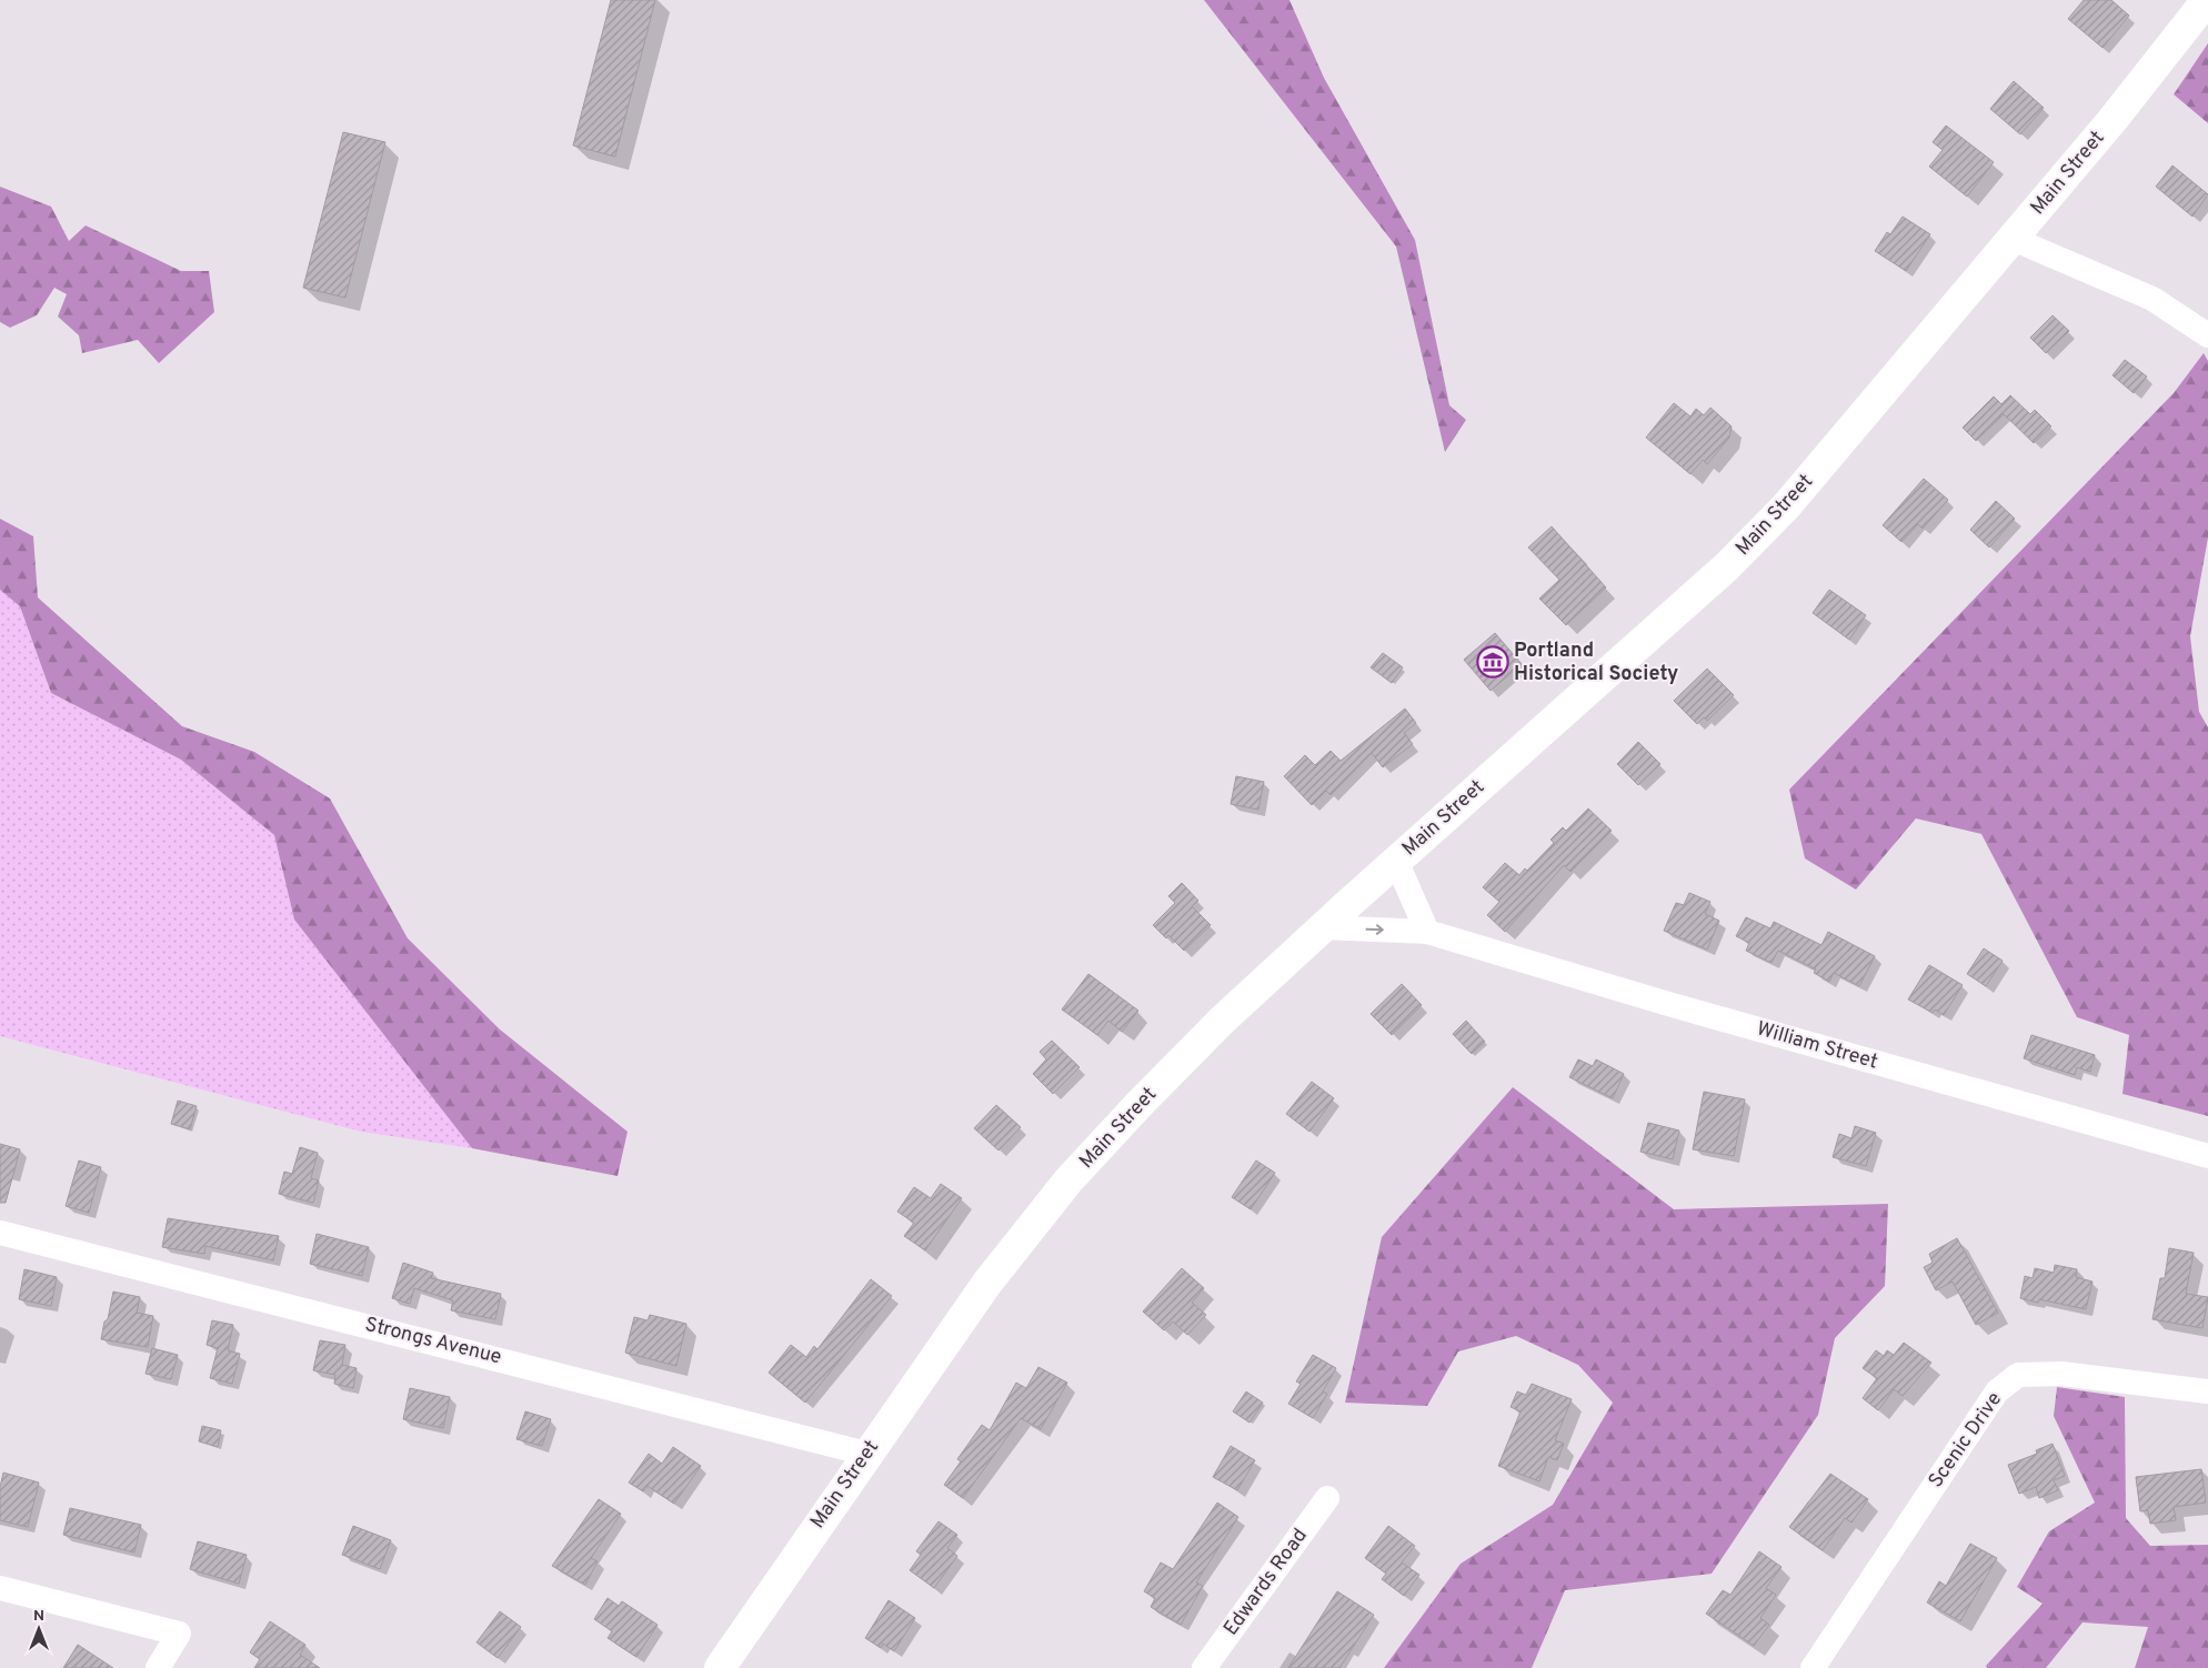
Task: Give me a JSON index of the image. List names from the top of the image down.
{
  "streets": {
    "main road": ["Main Street"],
    "street": [
      "William Street",
      "Strongs Avenue",
      "Scenic Drive",
      "Edwards Road"
    ]
  },
  "crossings": [
    ["Main Street", "William Street"],
    ["Main Street", "Strongs Avenue"]
  ],
  "places": {
    "museum": ["Portland Historical Society"]
  },
  "north": "top"
}
